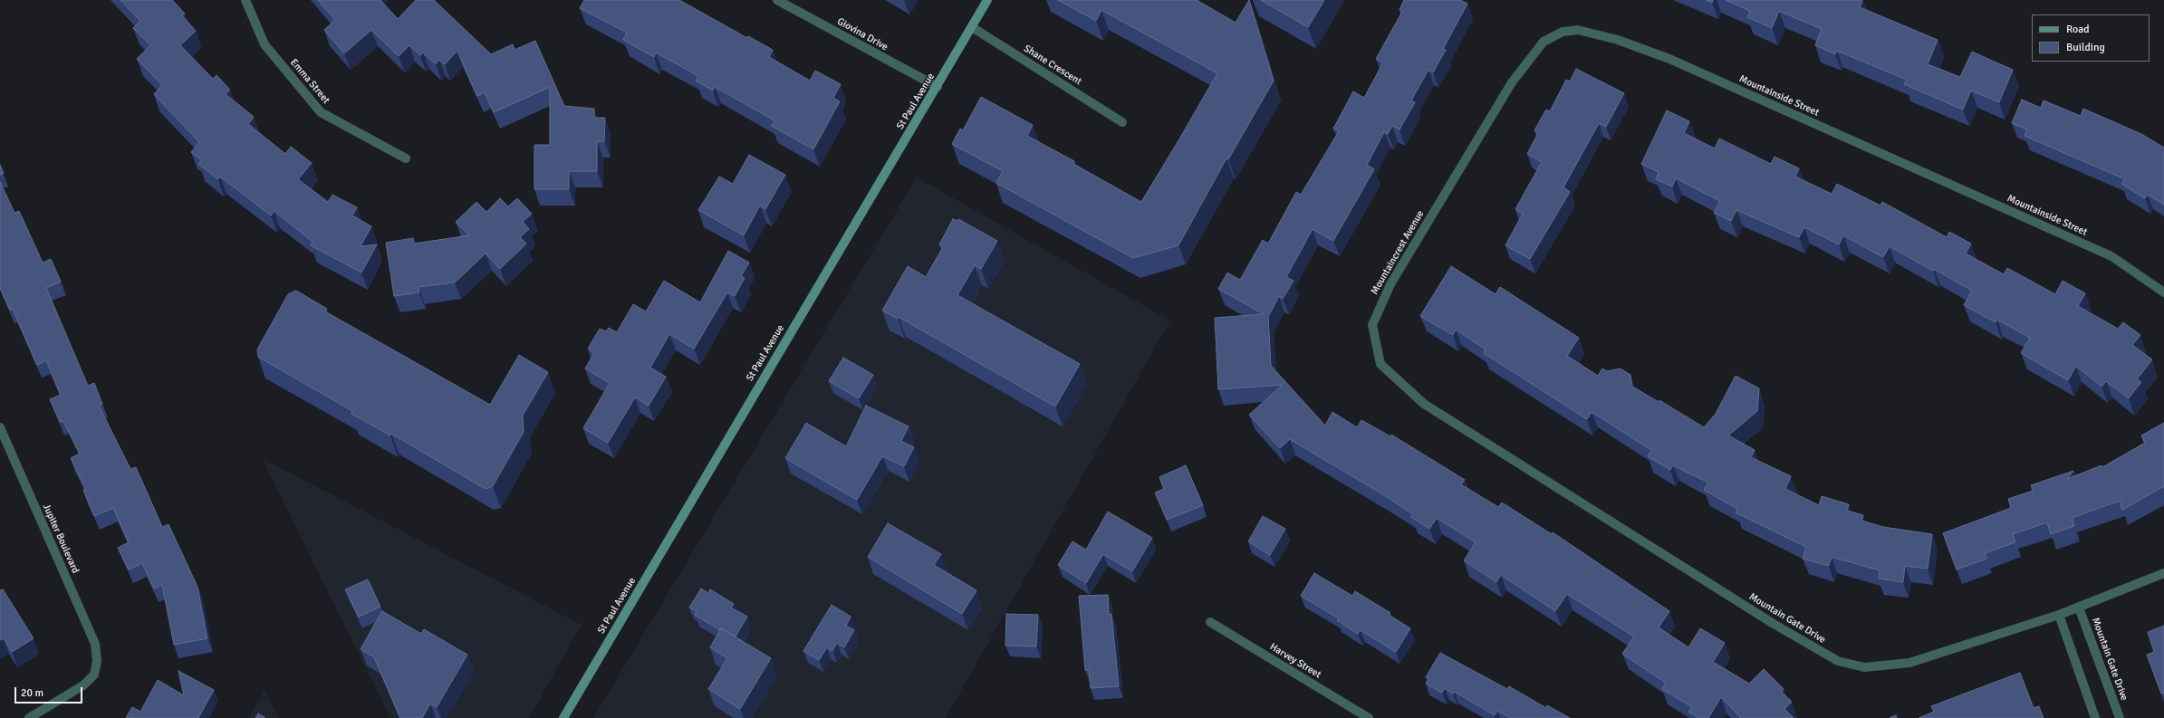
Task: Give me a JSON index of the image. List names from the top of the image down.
{
  "streets": {
    "main road": ["St Paul Avenue"],
    "street": [
      "Giovina Drive",
      "Shane Crescent",
      "Emma Street",
      "Mountainside Street",
      "Mountaincrest Avenue",
      "Jupiter Boulevard",
      "Mountain Gate Drive",
      "Harvey Street"
    ]
  },
  "crossings": [
    ["Giovina Drive", "St Paul Avenue"],
    ["Shane Crescent", "St Paul Avenue"],
    ["Mountainside Street", "Mountaincrest Avenue"],
    ["Mountaincrest Avenue", "Mountain Gate Drive"]
  ],
  "legend": ["Road", "Building"],
  "scale_bar": "20 m"
}
